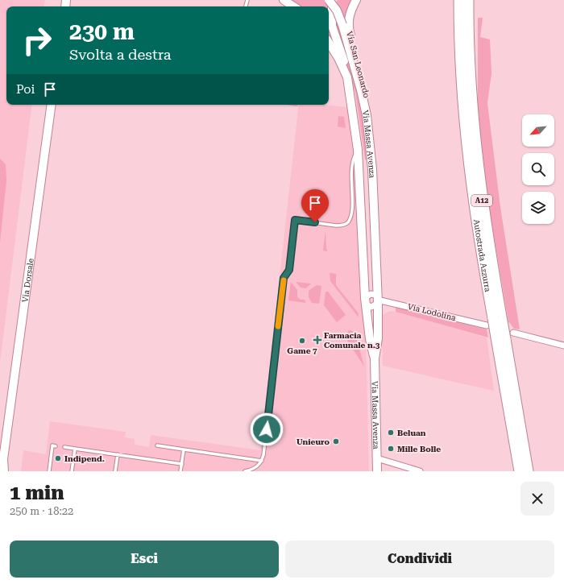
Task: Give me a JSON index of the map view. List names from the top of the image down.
{
  "streets": {
    "highway": ["A12", "Autostrada Azzurra"],
    "main road": ["Via San Leonardo", "Via Massa Avenza", "Via Dorsale"],
    "street": ["Via Lodolina"]
  },
  "crossings": [
    ["Via San Leonardo", "Via Massa Avenza"],
    ["Via Massa Avenza", "Via Lodolina"],
    ["Autostrada Azzurra", "Via Lodolina"]
  ],
  "places": {
    "health": ["Farmacia Comunale n.3"],
    "other": [
      "Game 7",
      "Beluan",
      "Unieuro",
      "Mille Bolle",
      "Indipend."
    ]
  },
  "north": "bottom left",
  "page": {
    "turn": ["230 m", "Svolta a destra"],
    "then": "Poi",
    "heading": ["1 min", "250 m · 18:22"],
    "buttons": ["Esci", "Condividi"]
  }
}
